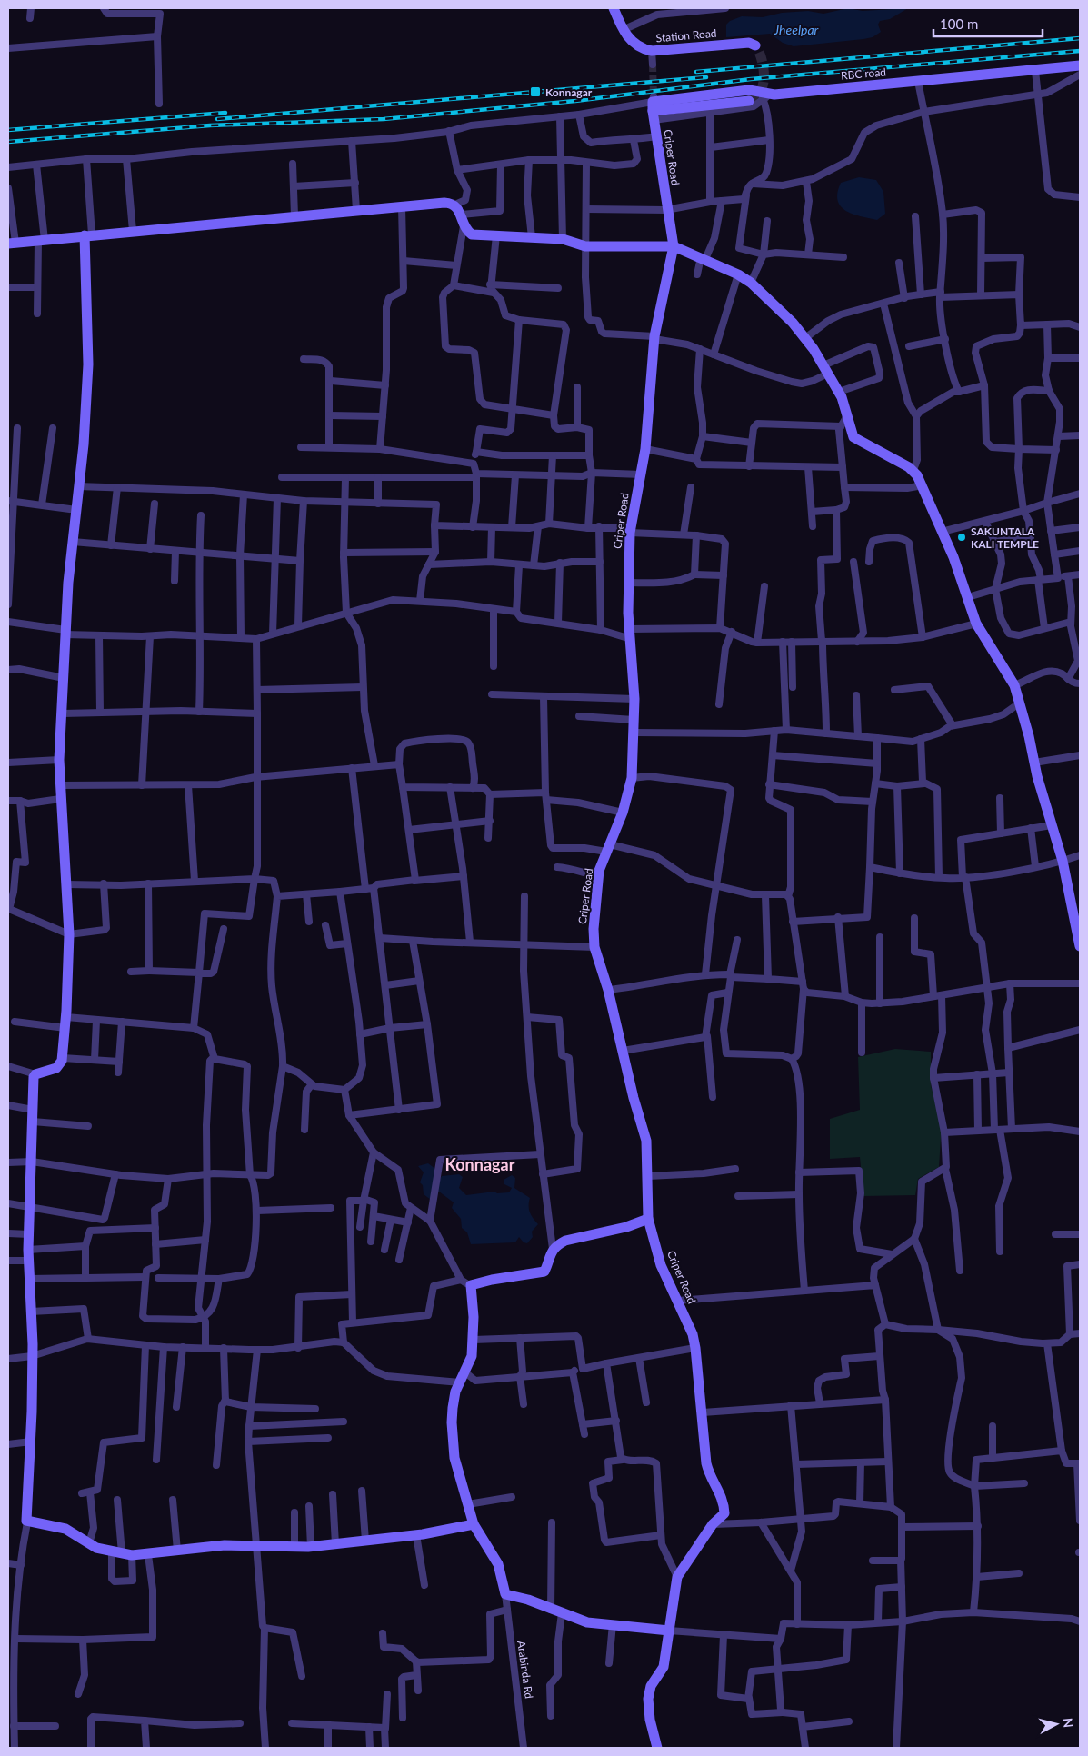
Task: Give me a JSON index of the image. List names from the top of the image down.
{
  "streets": {
    "street": [
      "Station Road",
      "RBC road",
      "Criper Road",
      "Arabinda Rd"
    ]
  },
  "crossings": [
    ["RBC road", "Criper Road"]
  ],
  "districts": ["Konnagar"],
  "water": ["Jheelpar"],
  "places": {
    "transit": ["Konnagar"],
    "other": ["SAKUNTALA KALI TEMPLE"]
  },
  "scale_bar": "100 m",
  "north": "right"
}
